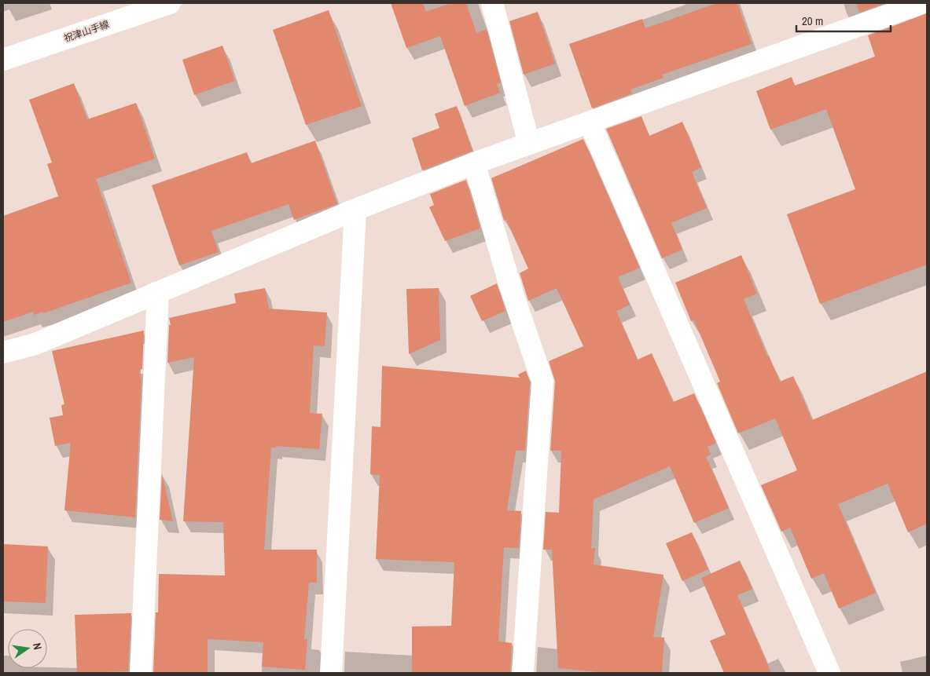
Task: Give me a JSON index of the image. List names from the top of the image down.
{
  "streets": {
    "street": ["祝津山手線"]
  },
  "scale_bar": "20 m",
  "north": "right"
}
